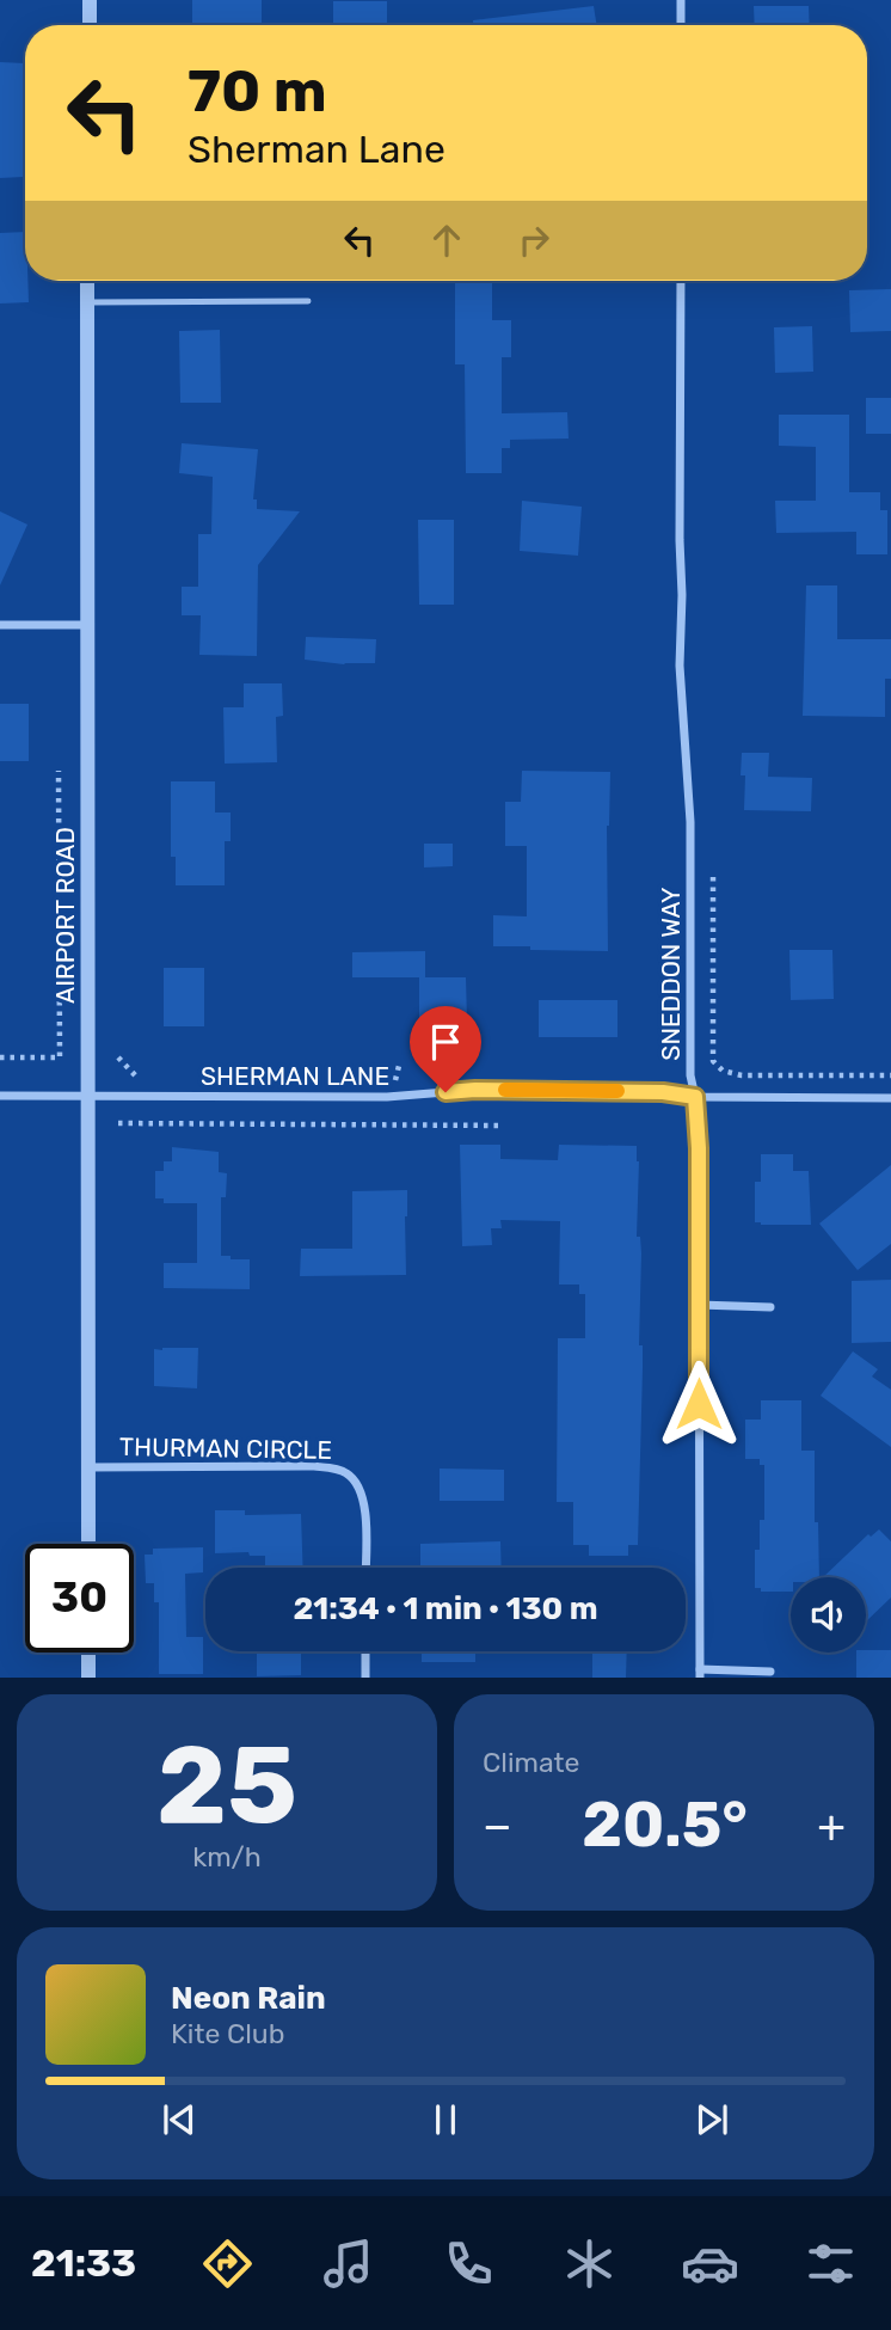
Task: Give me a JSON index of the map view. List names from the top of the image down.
{
  "streets": {
    "street": [
      "AIRPORT ROAD",
      "SNEDDON WAY",
      "SHERMAN LANE",
      "THURMAN CIRCLE"
    ]
  },
  "crossings": [
    ["AIRPORT ROAD", "SHERMAN LANE"],
    ["AIRPORT ROAD", "THURMAN CIRCLE"],
    ["SNEDDON WAY", "SHERMAN LANE"]
  ],
  "page": {
    "turn": ["70 m", "Sherman Lane"],
    "limit": "30",
    "trip": "21:34 · 1 min · 130 m",
    "tile": [
      ["25", "km/h"],
      "Climate"
    ],
    "heat": ["−", "20.5°", "+"],
    "song": ["Neon Rain", "Kite Club"],
    "tabs": "21:33"
  }
}
